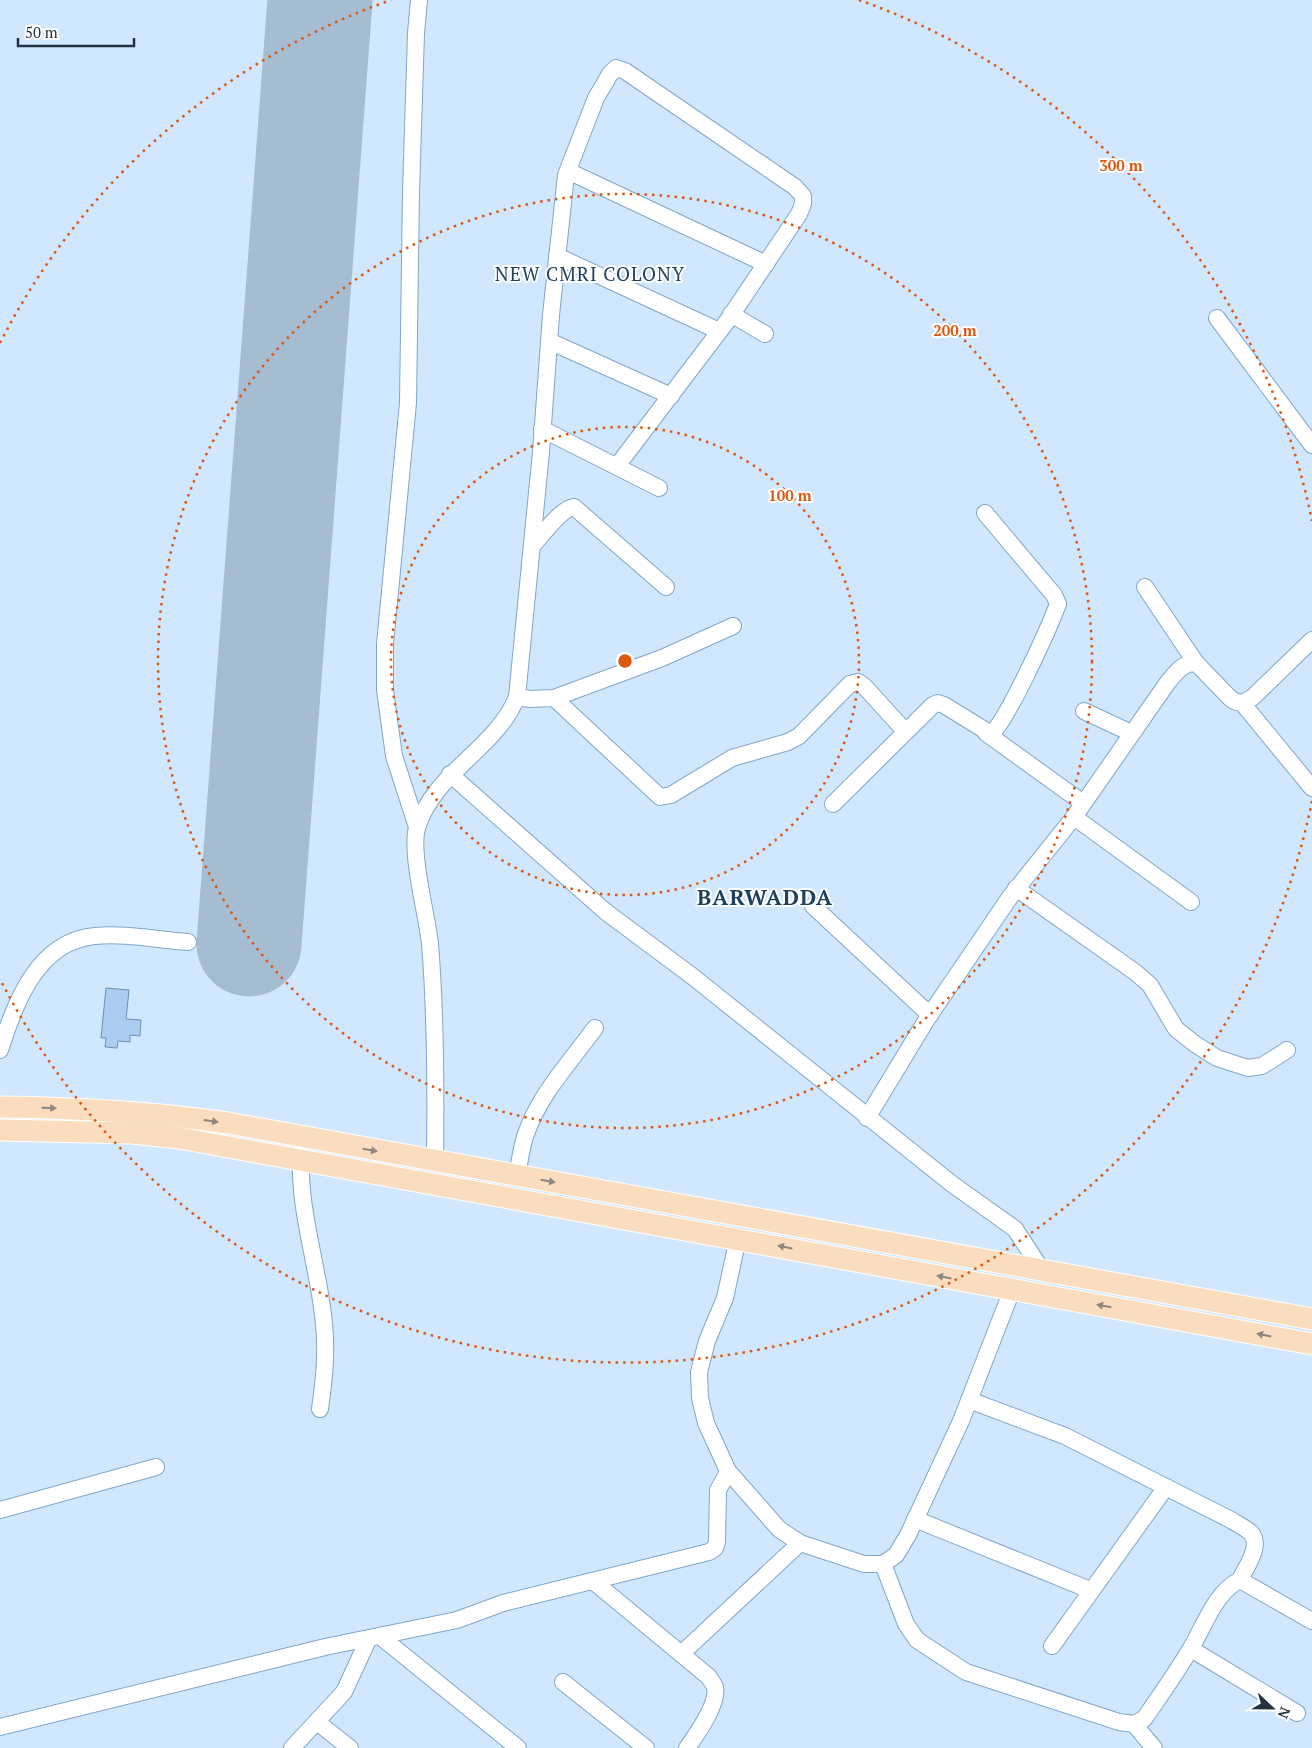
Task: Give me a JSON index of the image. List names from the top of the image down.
{
  "districts": ["NEW CMRI COLONY", "BARWADDA"],
  "scale_bar": "50 m",
  "north": "right",
  "rings": ["300 m", "200 m", "100 m"]
}
